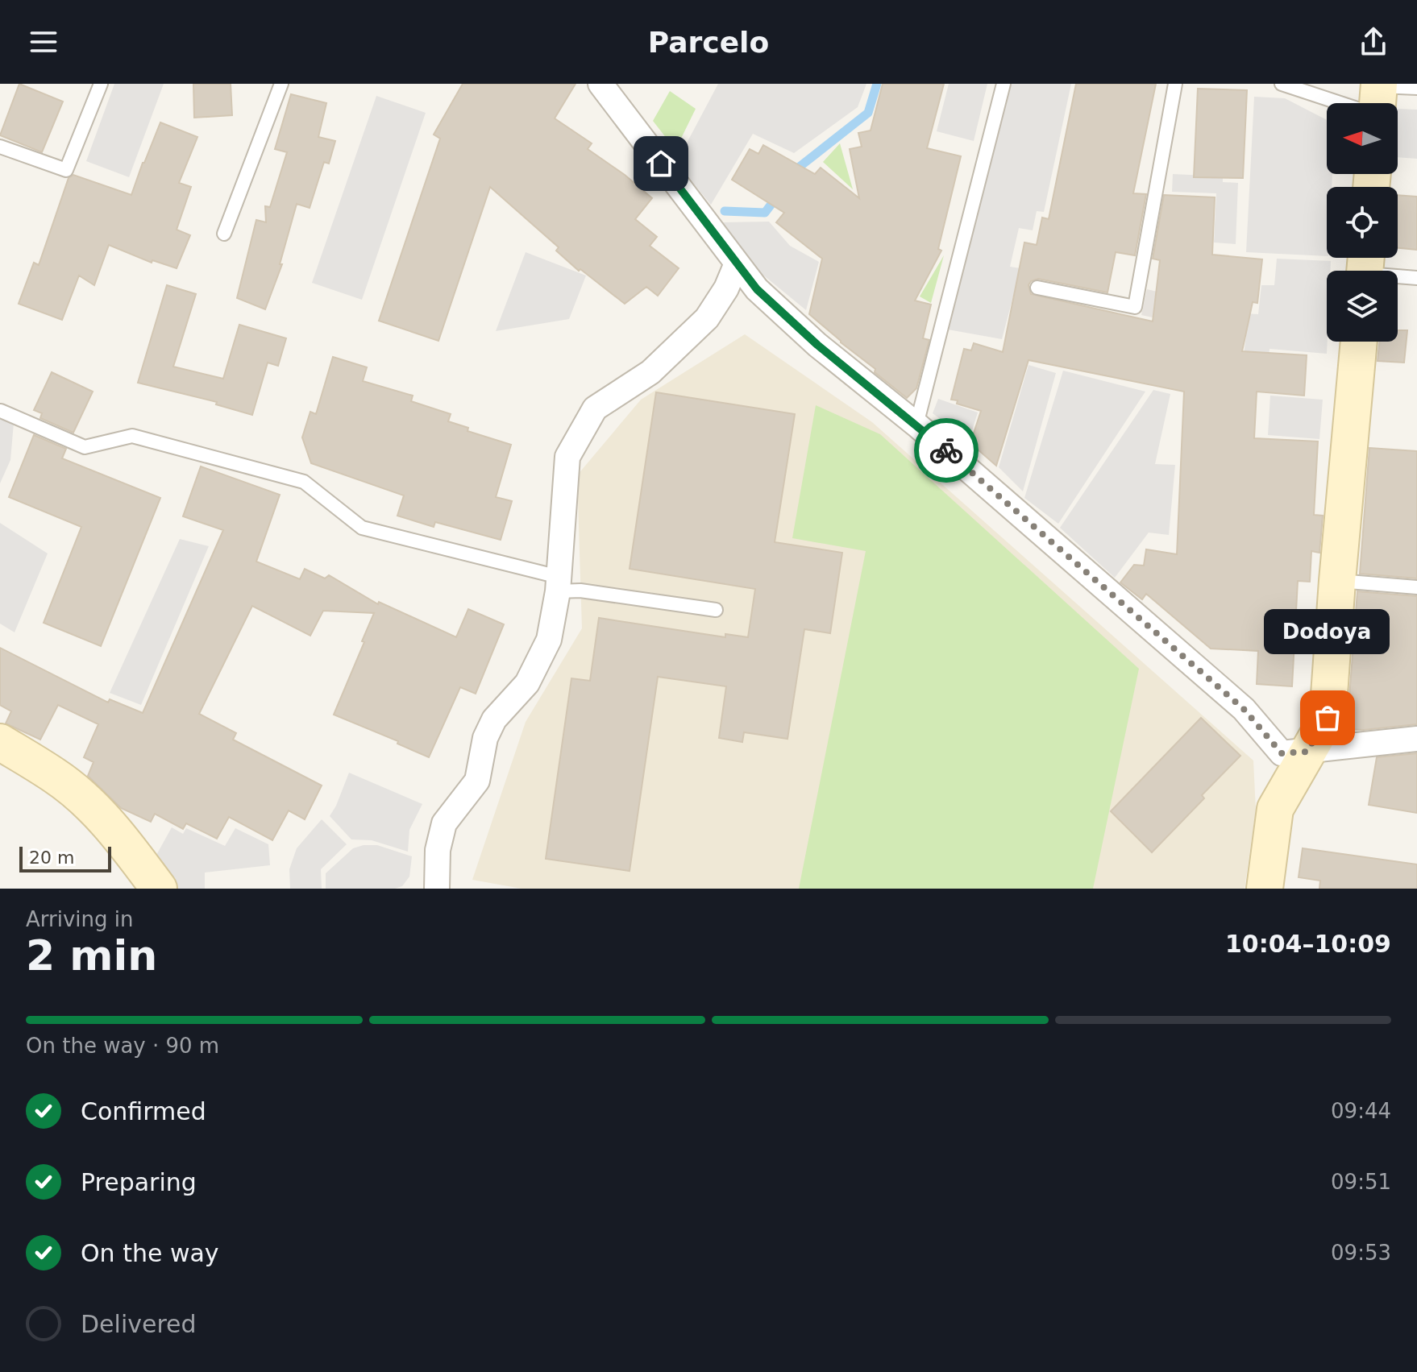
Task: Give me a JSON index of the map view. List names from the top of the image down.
{
  "places": ["Dodoya"],
  "scale_bar": "20 m",
  "north": "left",
  "page": {
    "header": "Parcelo",
    "bubble": "Dodoya",
    "scale": "20 m",
    "heading": ["2 min", "Arriving in", "10:04–10:09"],
    "bar": "On the way · 90 m",
    "list": [
      ["Confirmed", "09:44"],
      ["Preparing", "09:51"],
      ["On the way", "09:53"],
      "Delivered"
    ]
  }
}
